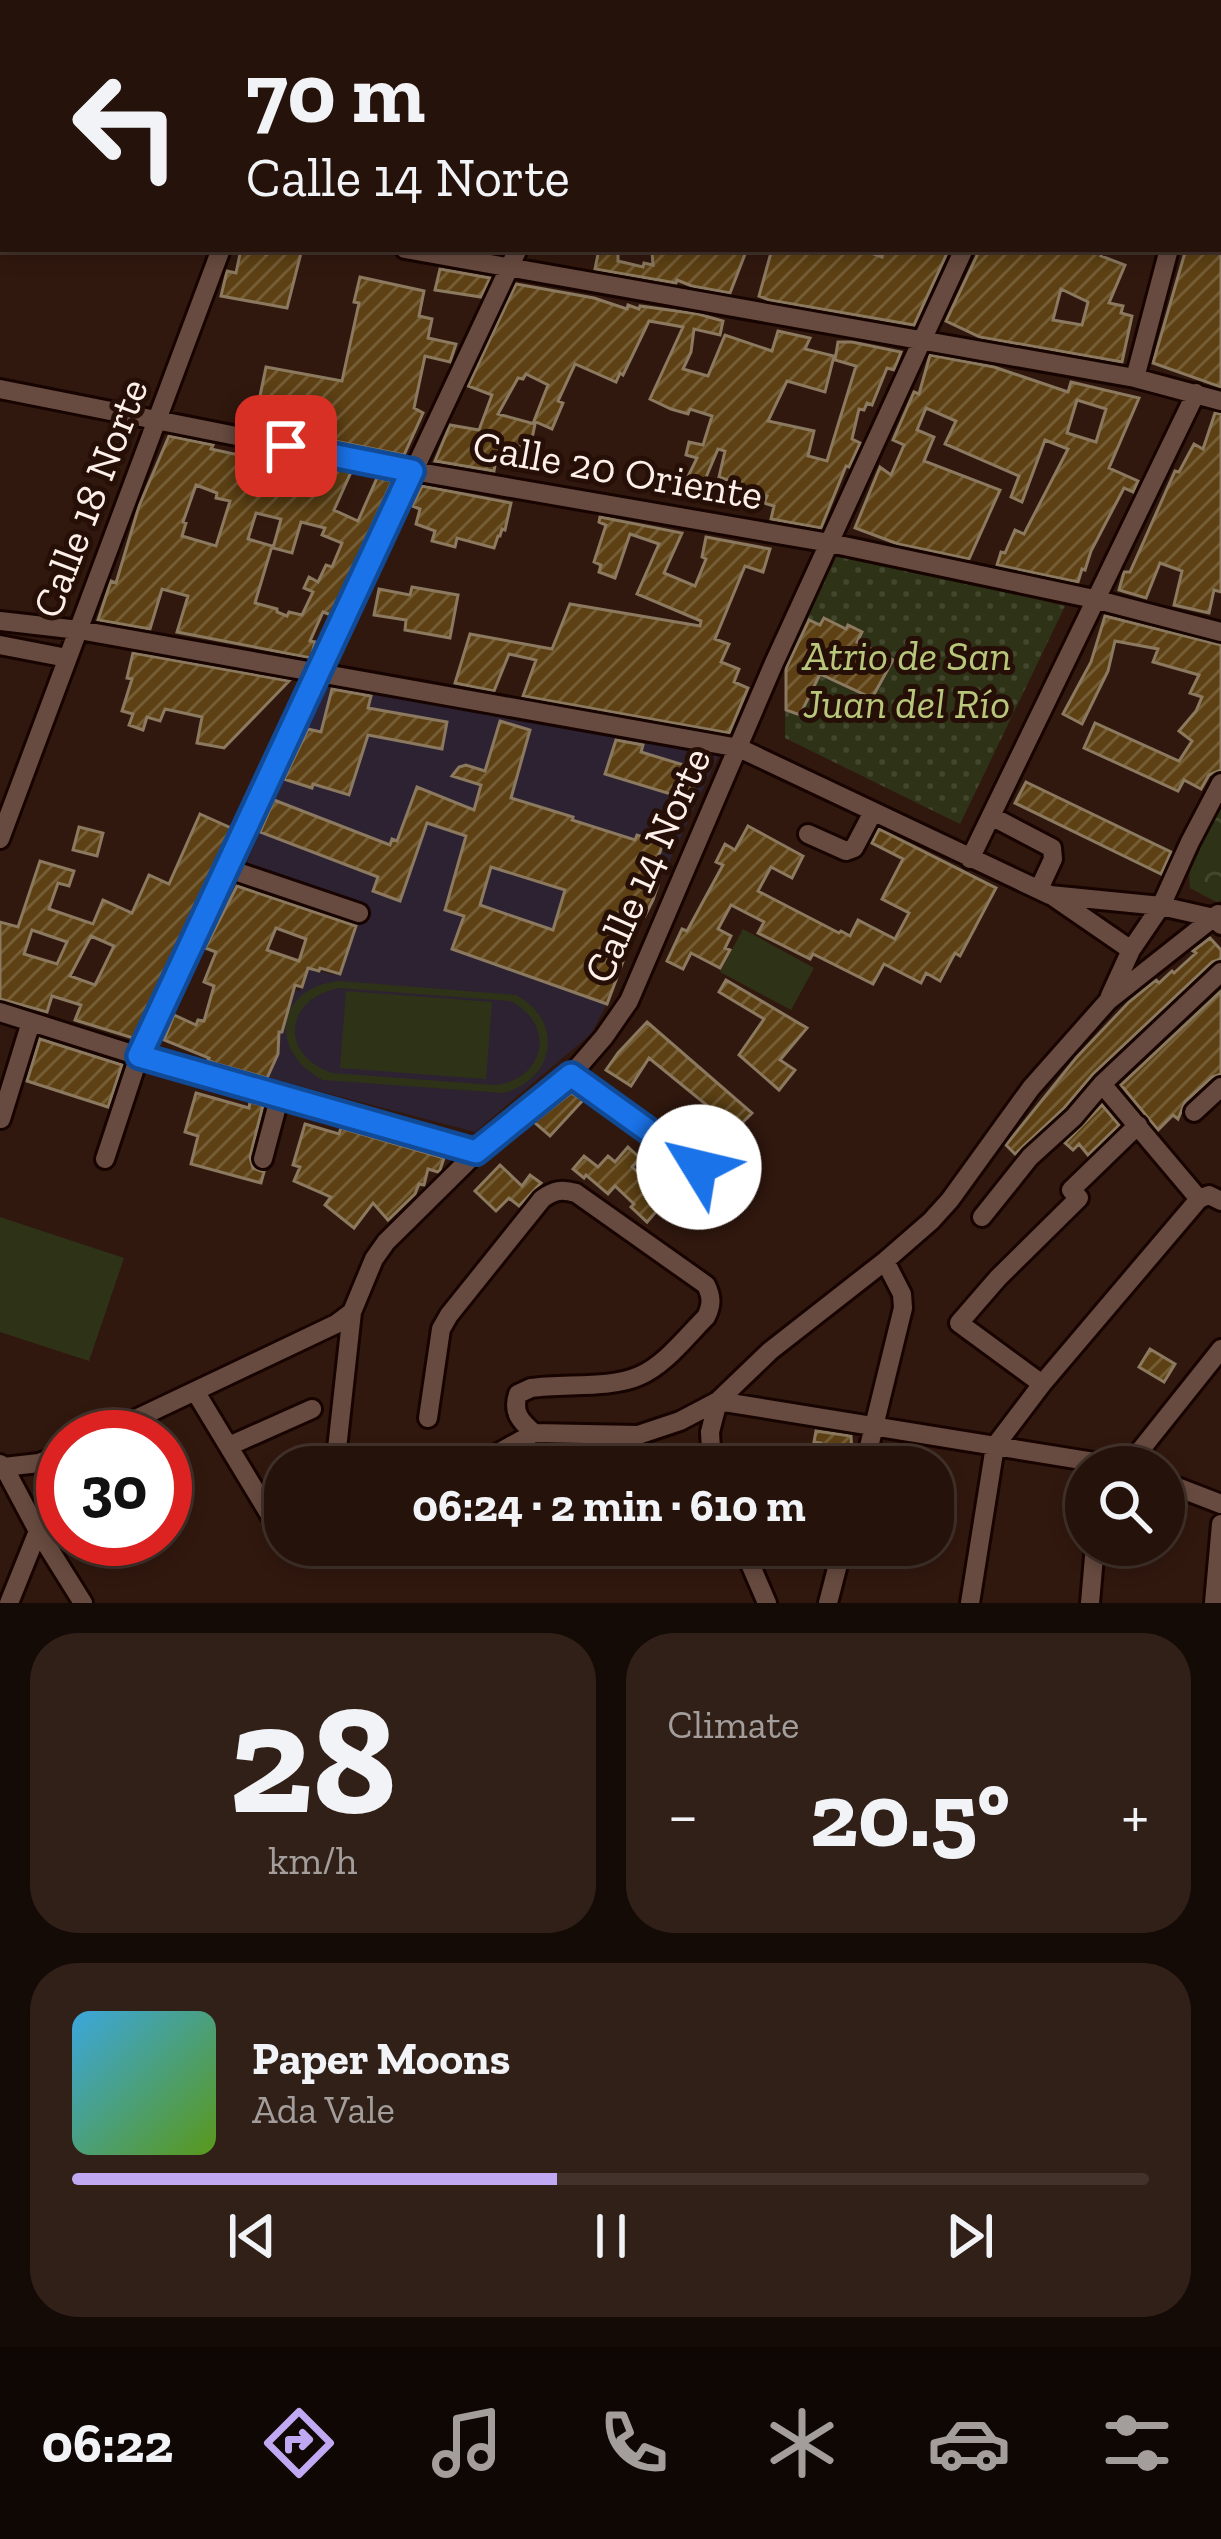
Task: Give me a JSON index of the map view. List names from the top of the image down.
{
  "streets": {
    "street": ["Calle 20 Oriente", "Calle 18 Norte", "Calle 14 Norte"]
  },
  "crossings": [
    ["Calle 20 Oriente", "Calle 18 Norte"],
    ["Calle 20 Oriente", "Calle 14 Norte"]
  ],
  "parks": ["Atrio de San Juan del Río"],
  "page": {
    "turn": ["70 m", "Calle 14 Norte"],
    "limit": "30",
    "trip": "06:24 · 2 min · 610 m",
    "tile": [
      ["28", "km/h"],
      "Climate"
    ],
    "heat": ["−", "20.5°", "+"],
    "song": ["Paper Moons", "Ada Vale"],
    "tabs": "06:22"
  }
}
